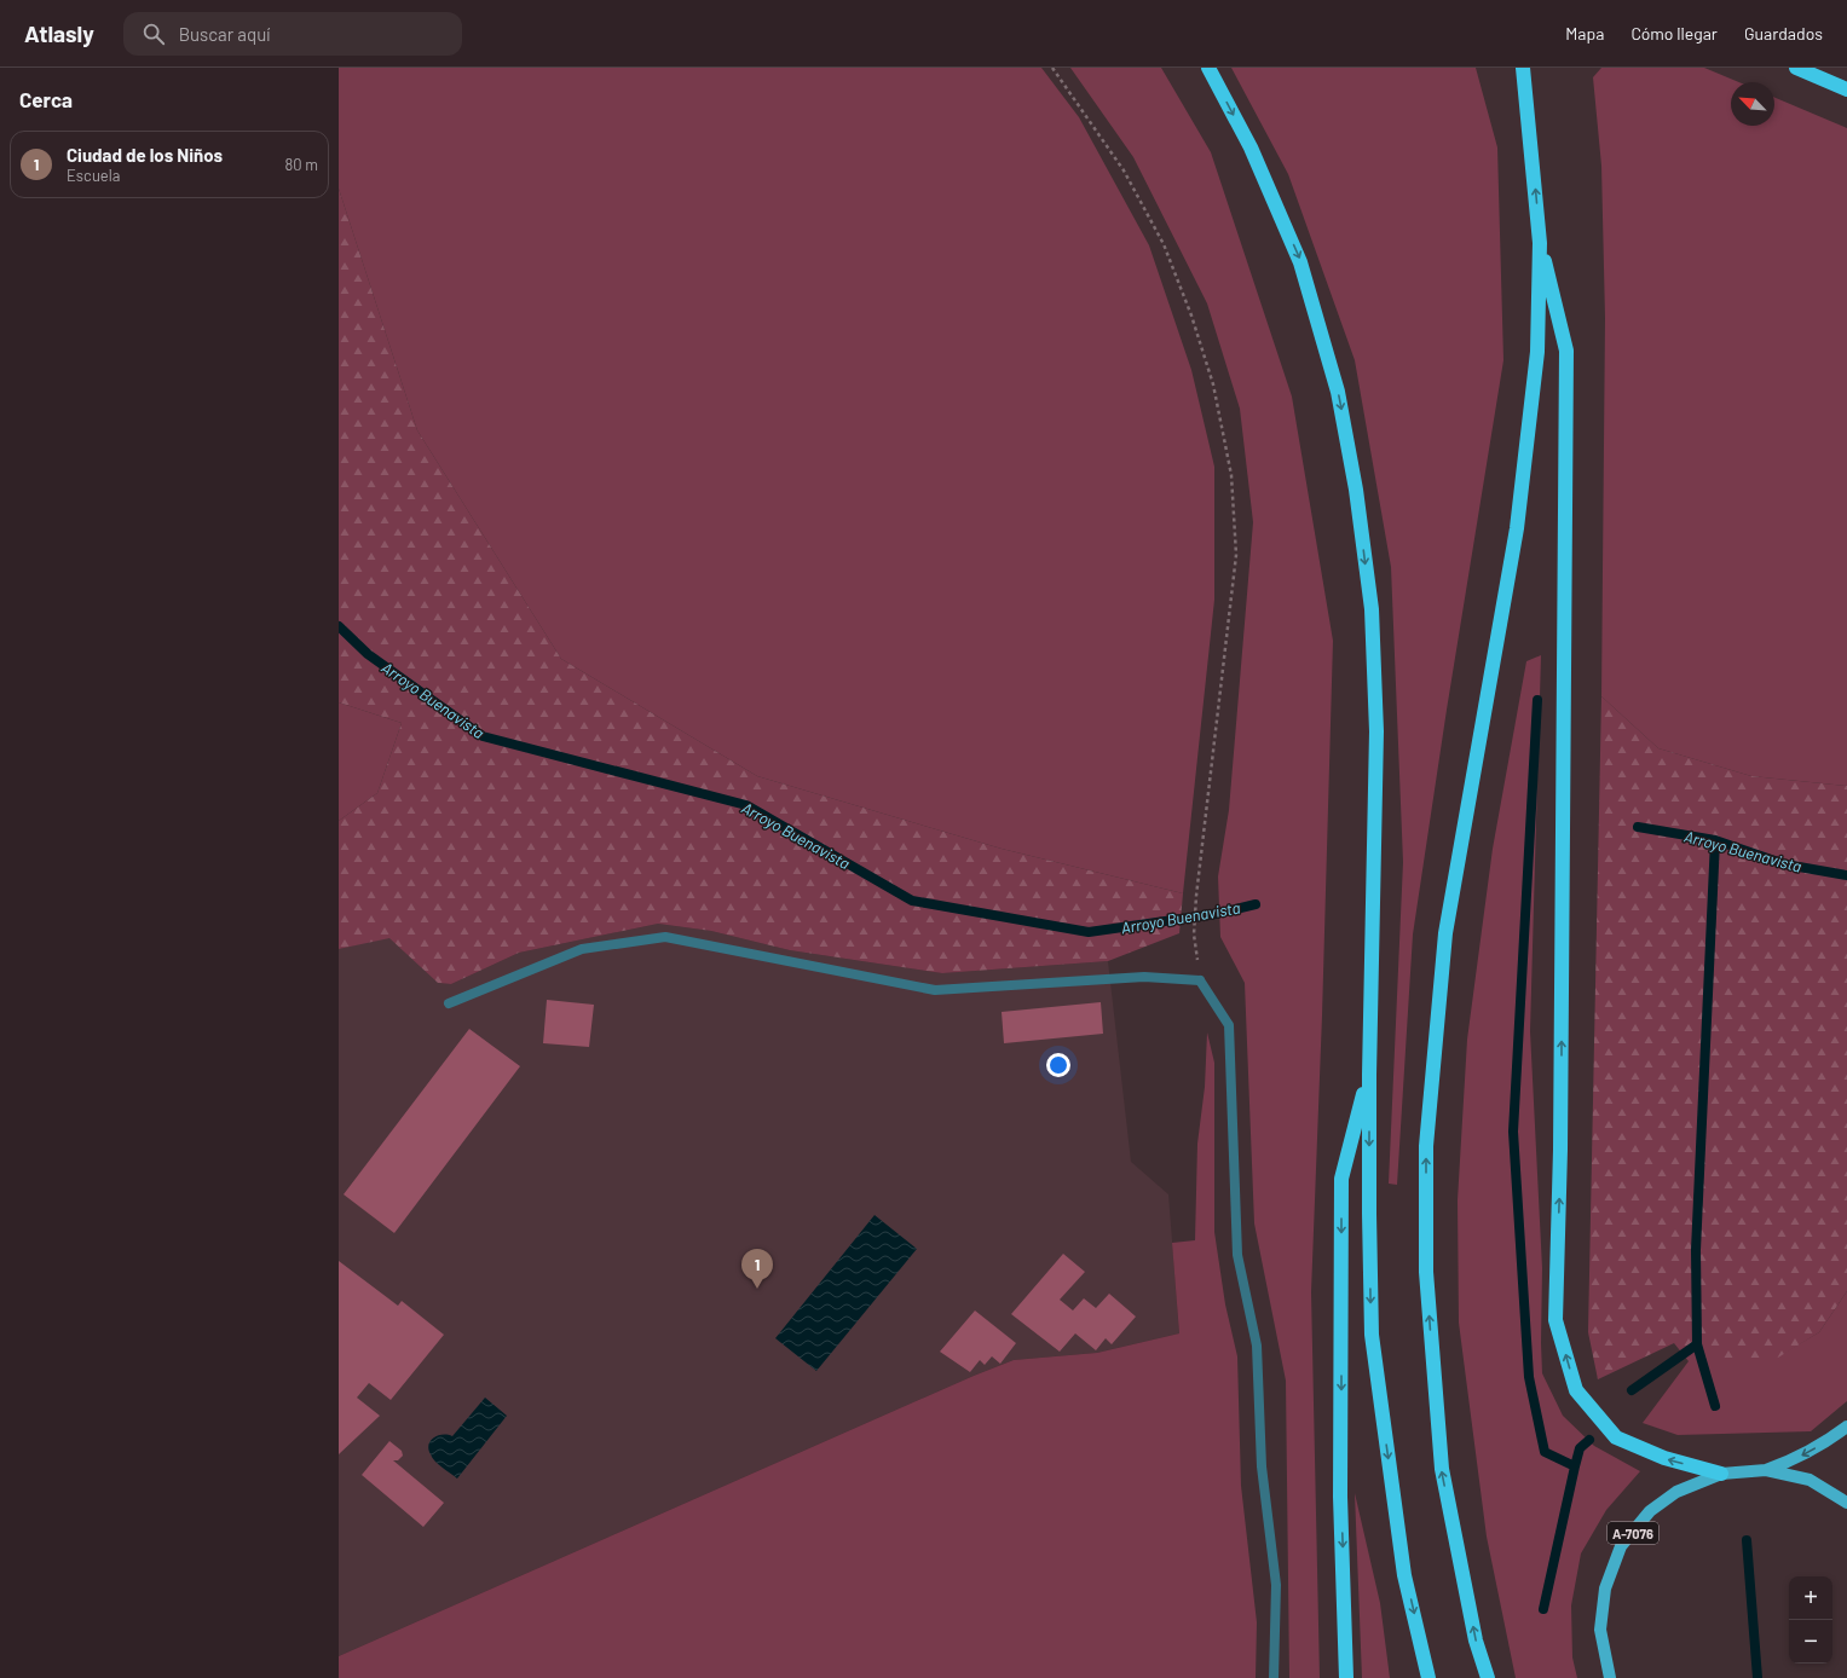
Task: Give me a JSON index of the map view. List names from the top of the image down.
{
  "streets": {
    "main road": ["A-7076"]
  },
  "water": ["Arroyo Buenavista"],
  "north": "top left",
  "page": {
    "header": "Atlasly",
    "search": "Buscar aquí",
    "nav": ["Mapa", "Cómo llegar", "Guardados"],
    "heading": "Cerca",
    "list": [
      {
        "mark": "1",
        "name": "Ciudad de los Niños",
        "note": "Escuela",
        "value": "80 m"
      }
    ],
    "pins": "1",
    "map_buttons": ["+", "−"]
  }
}
